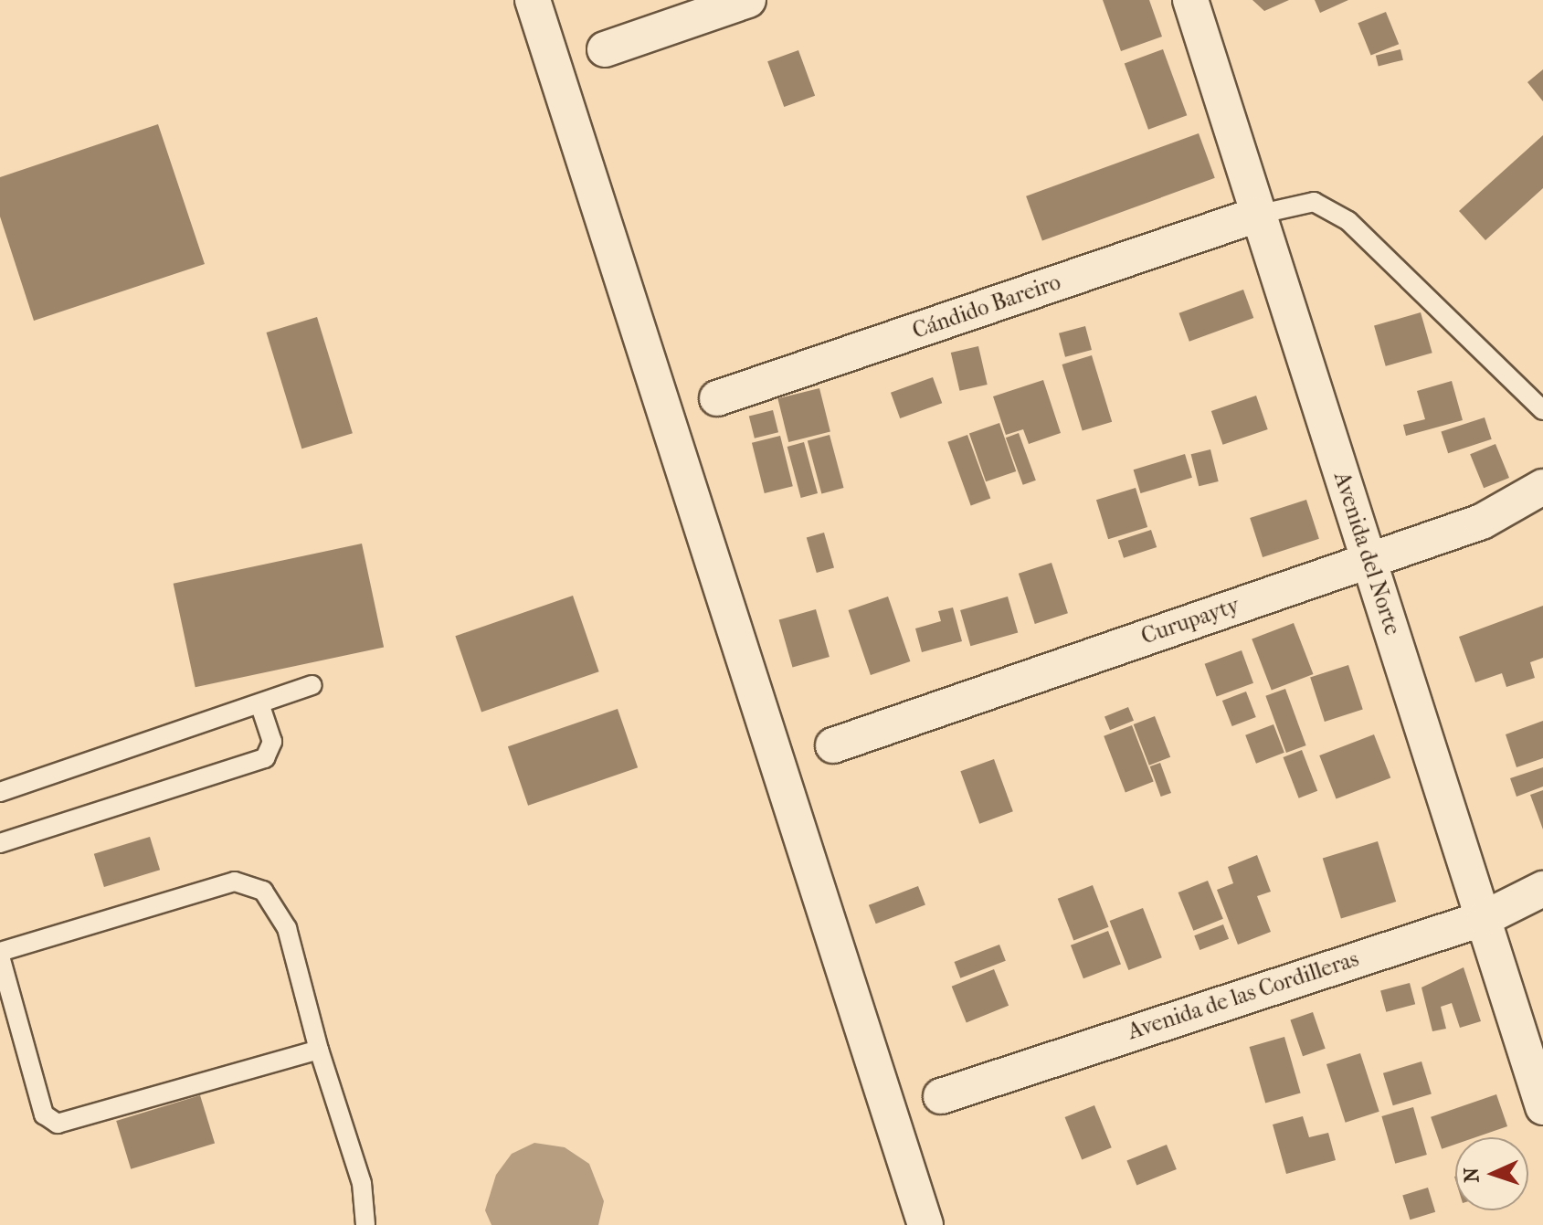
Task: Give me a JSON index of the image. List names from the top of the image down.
{
  "streets": {
    "street": [
      "Cándido Bareiro",
      "Avenida del Norte",
      "Curupayty",
      "Avenida de las Cordilleras"
    ]
  },
  "crossings": [
    ["Cándido Bareiro", "Avenida del Norte"],
    ["Avenida del Norte", "Curupayty"],
    ["Avenida del Norte", "Avenida de las Cordilleras"]
  ],
  "north": "left"
}
